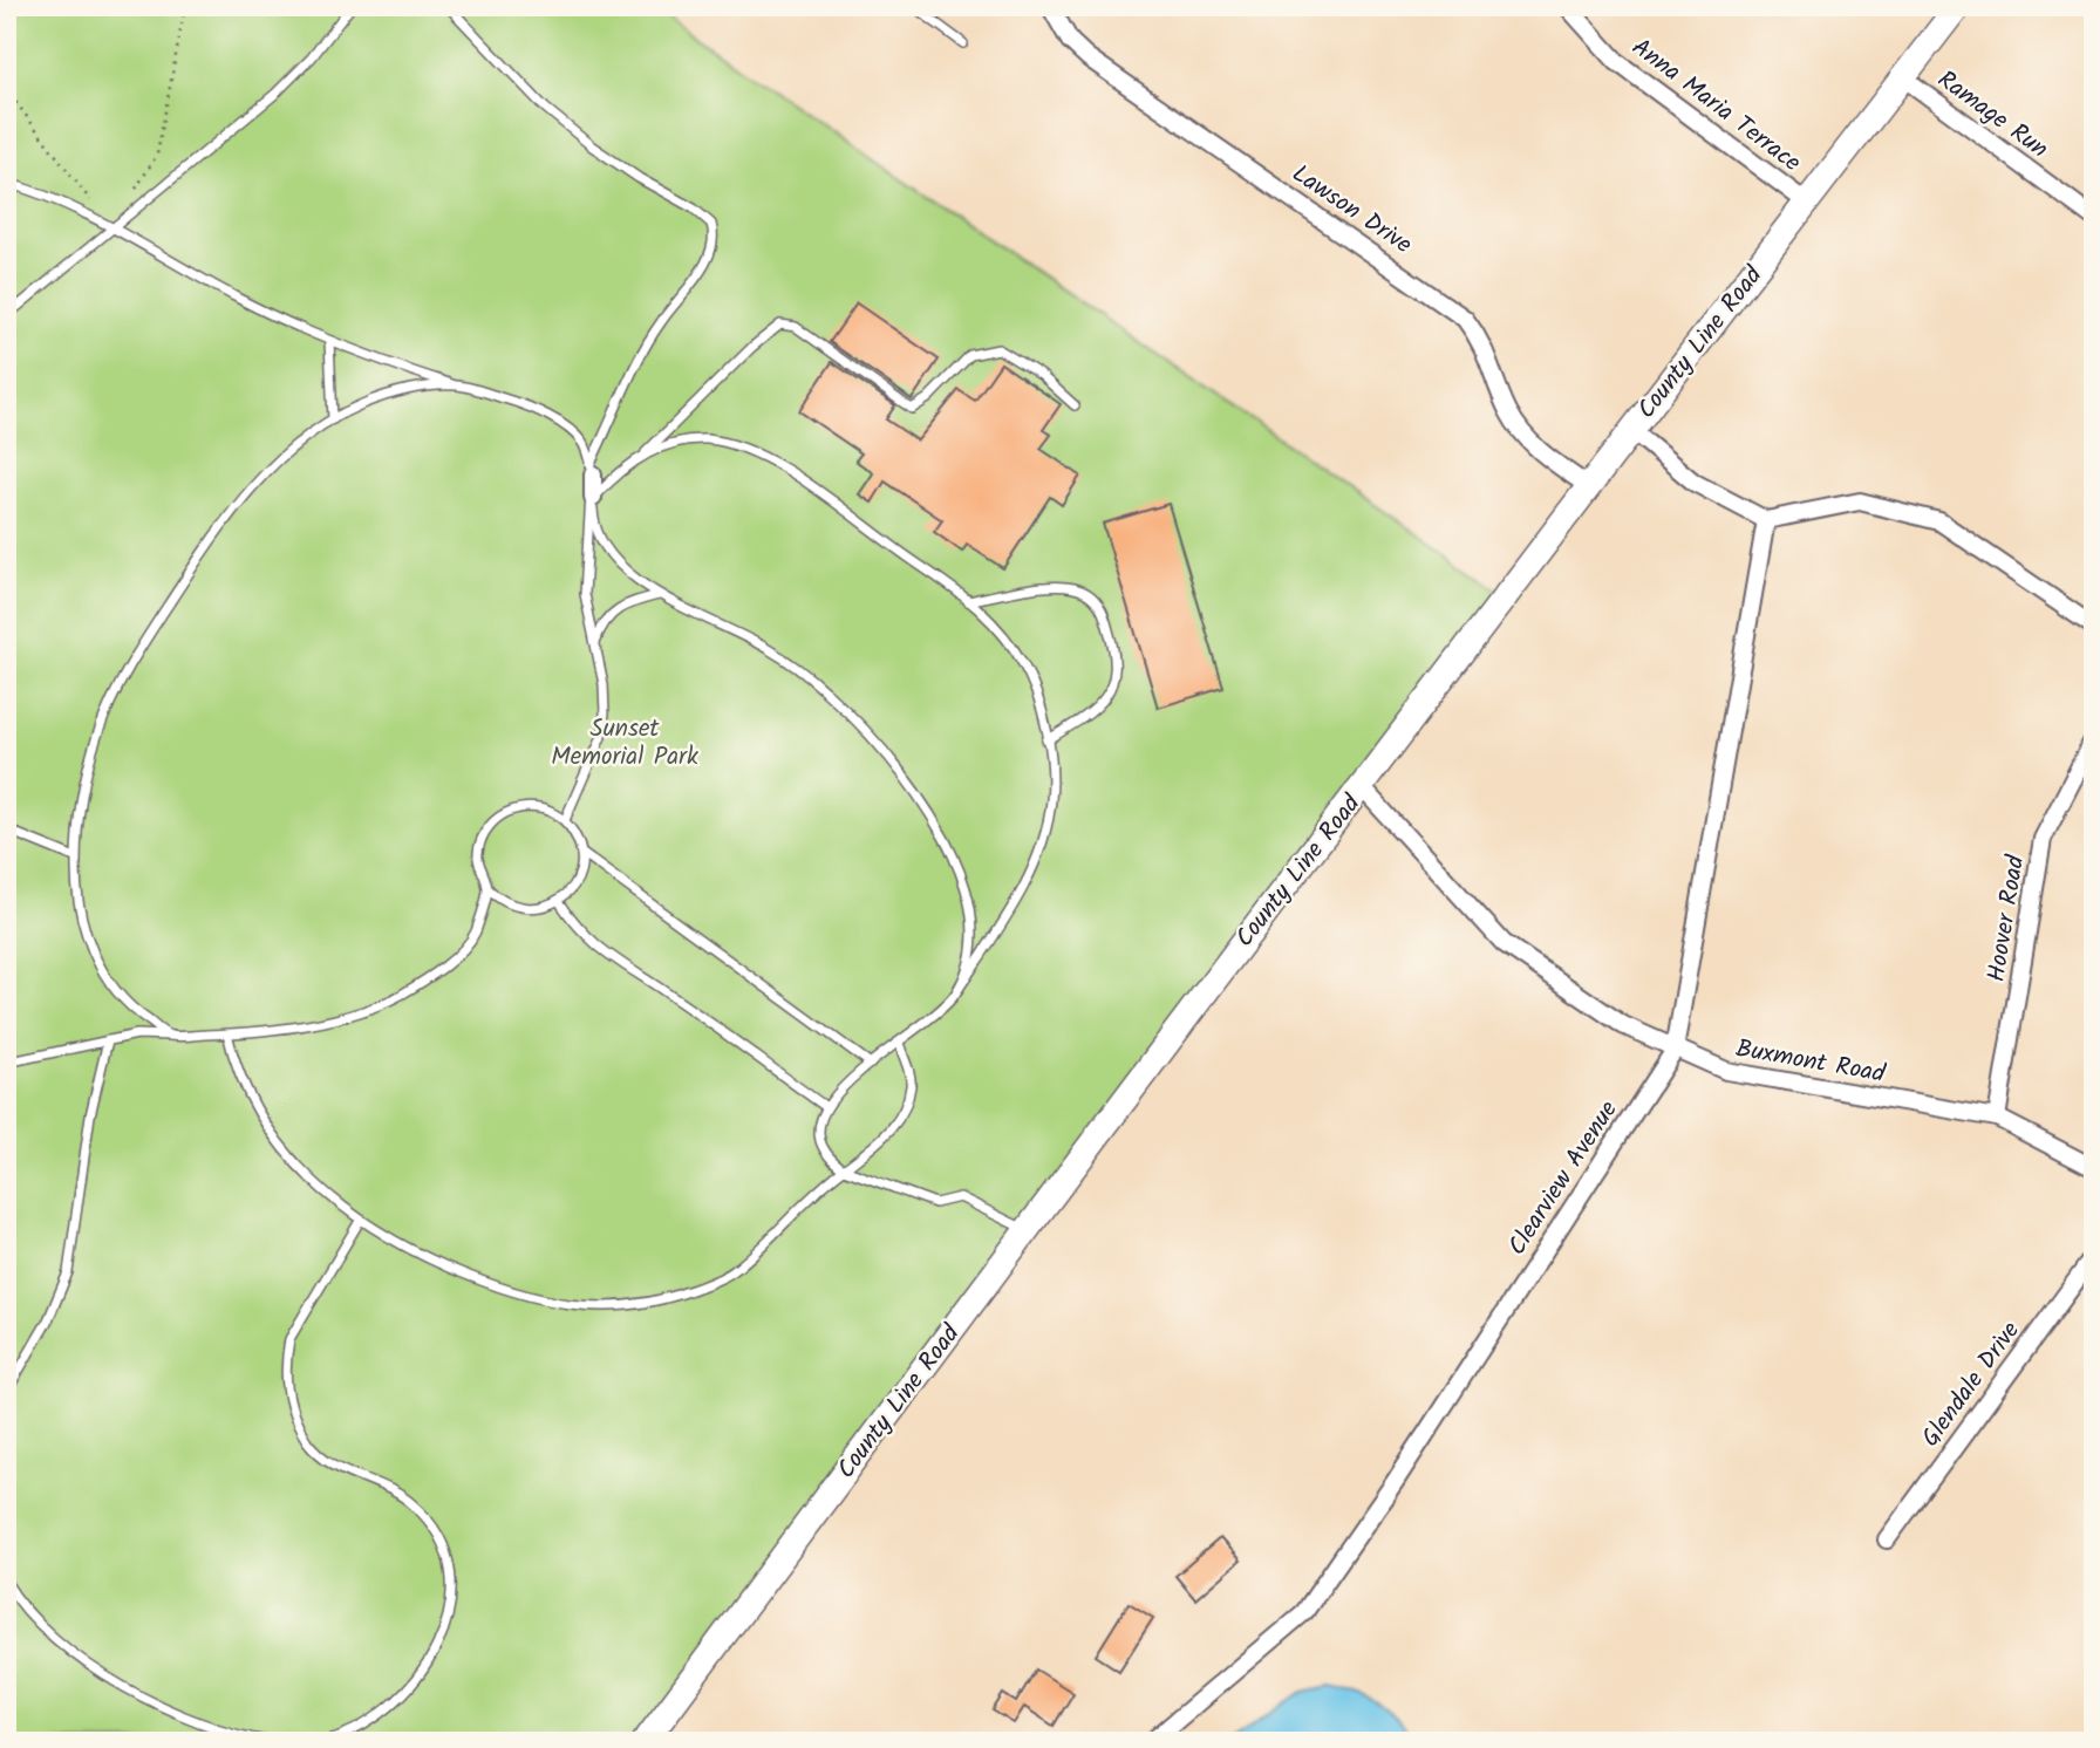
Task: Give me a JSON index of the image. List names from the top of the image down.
{
  "streets": {
    "main road": ["County Line Road"],
    "street": [
      "Anna Maria Terrace",
      "Ramage Run",
      "Lawson Drive",
      "Hoover Road",
      "Buxmont Road",
      "Clearview Avenue",
      "Glendale Drive"
    ]
  },
  "crossings": [
    ["Anna Maria Terrace", "County Line Road"],
    ["Ramage Run", "County Line Road"],
    ["Lawson Drive", "County Line Road"],
    ["County Line Road", "Buxmont Road"],
    ["Hoover Road", "Buxmont Road"],
    ["Buxmont Road", "Clearview Avenue"]
  ],
  "parks": ["Sunset Memorial Park"]
}
